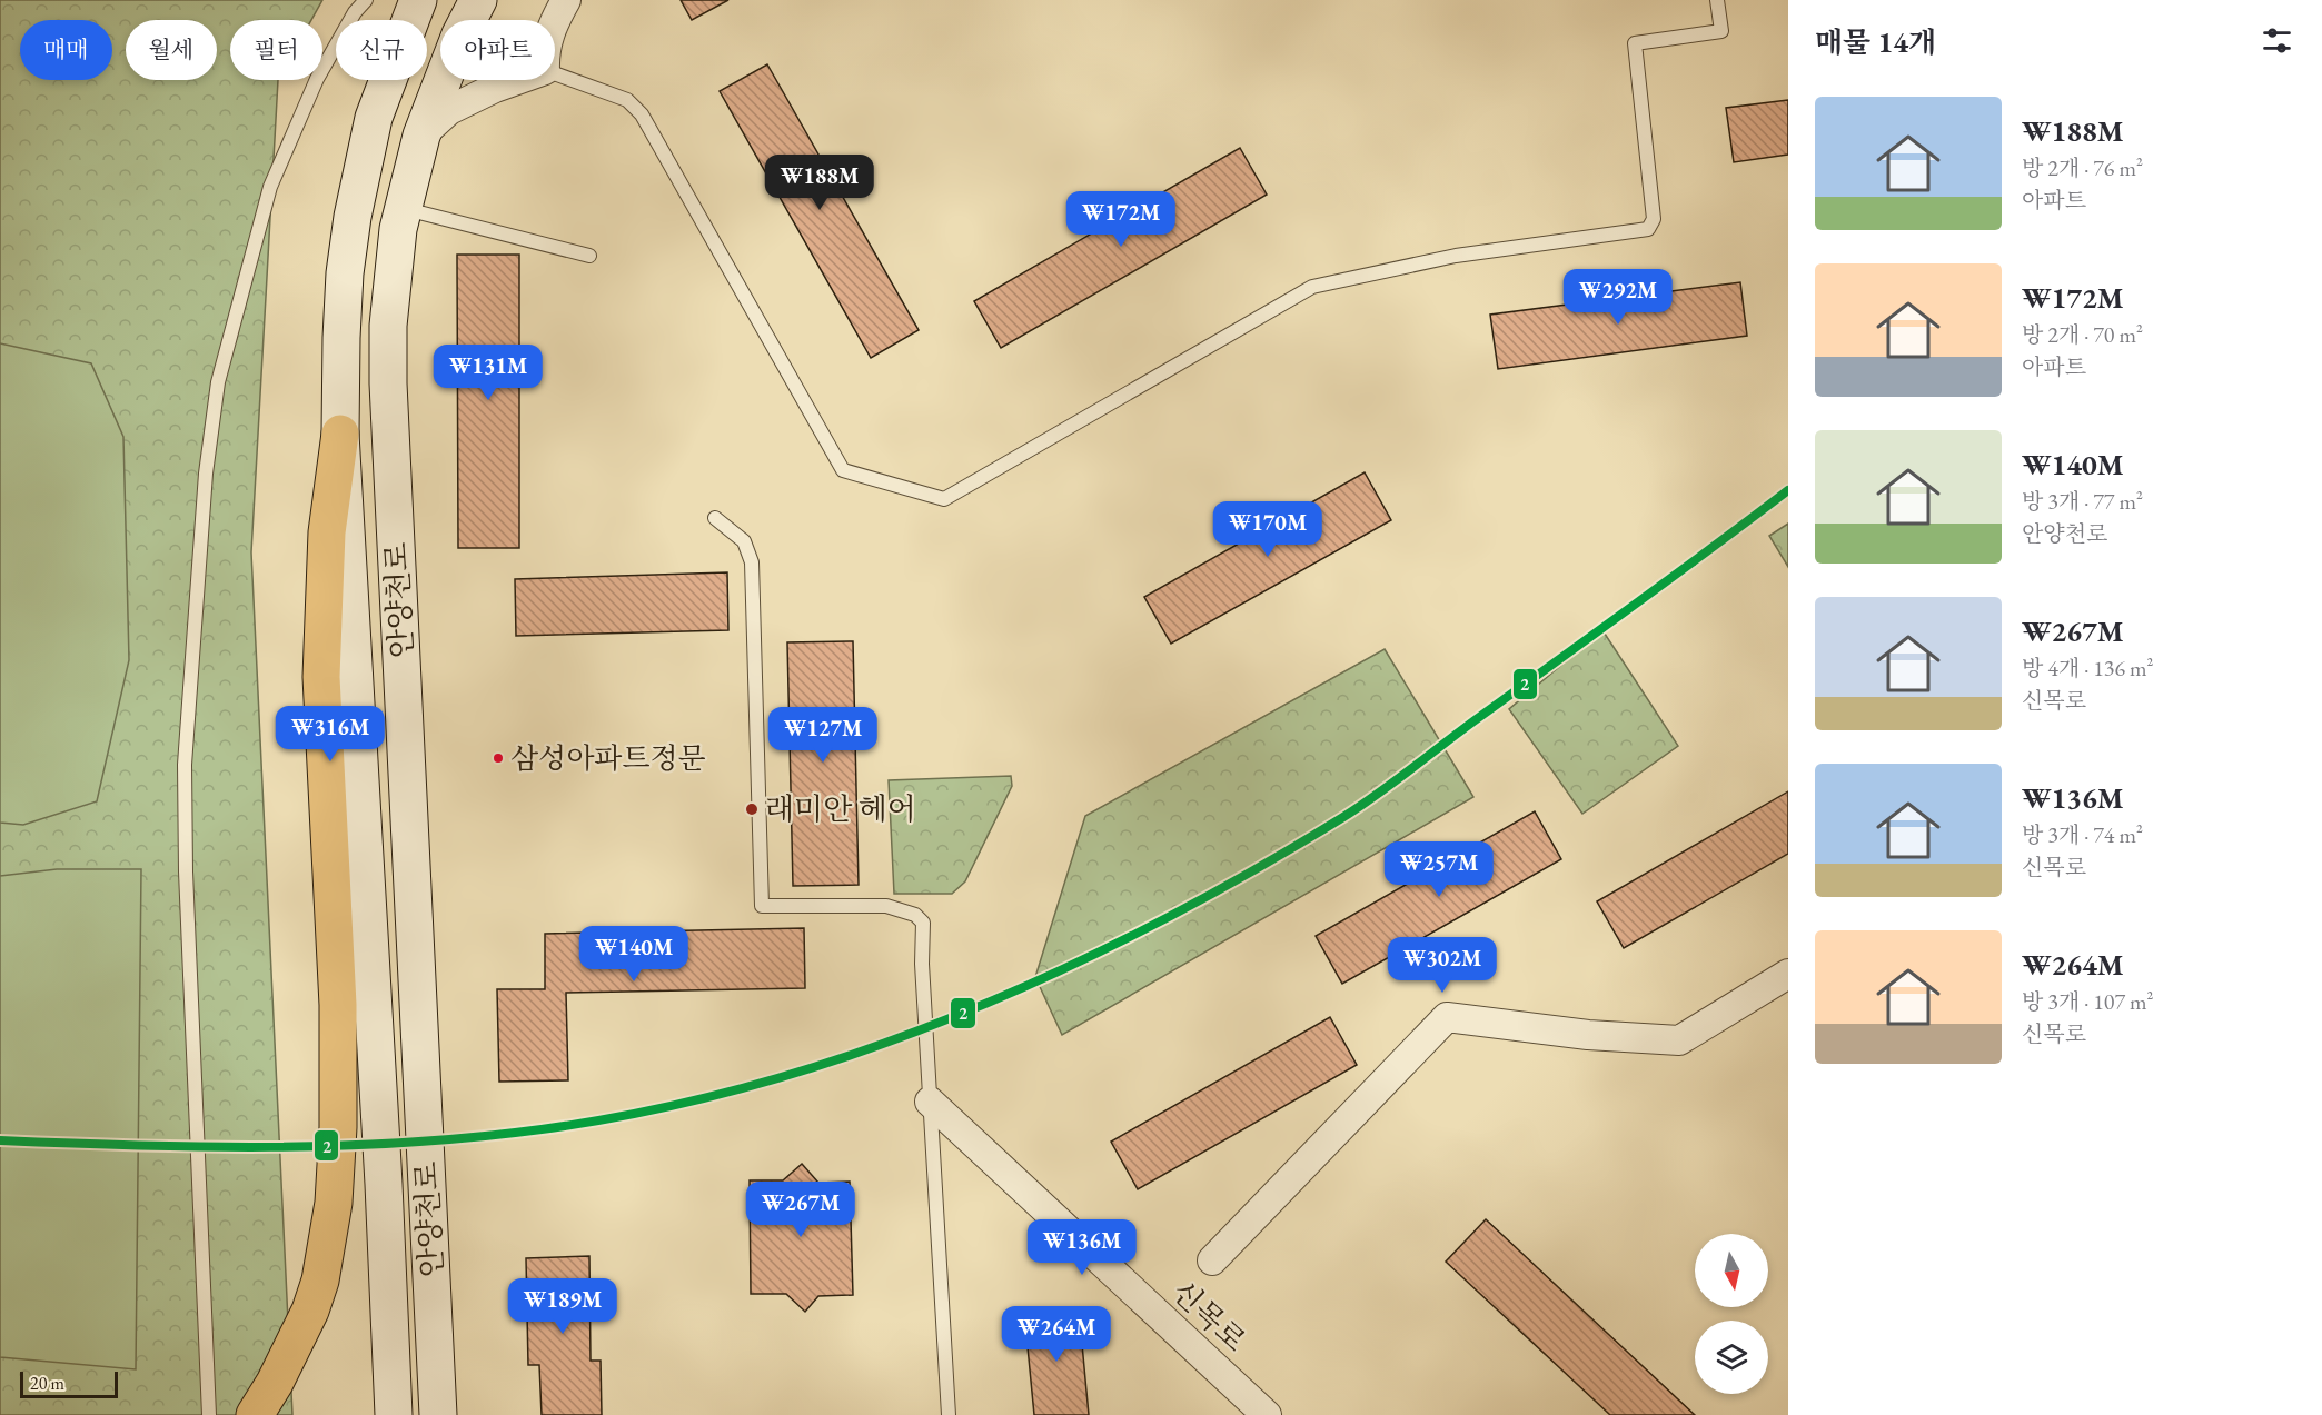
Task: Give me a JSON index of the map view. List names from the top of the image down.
{
  "streets": {
    "main road": ["안양천로"],
    "street": ["신목로"]
  },
  "places": ["삼성아파트정문", "래미안 헤어"],
  "lines": ["transit line 2"],
  "scale_bar": "20 m",
  "north": "bottom",
  "page": {
    "heading": "매물 14개",
    "chip": [
      "매매",
      "월세",
      "필터",
      "신규",
      "아파트"
    ],
    "list": [
      {
        "name": "₩188M",
        "note": "방 2개 · 76 m² · 아파트"
      },
      {
        "name": "₩172M",
        "note": "방 2개 · 70 m² · 아파트"
      },
      {
        "name": "₩140M",
        "note": "방 3개 · 77 m² · 안양천로"
      },
      {
        "name": "₩267M",
        "note": "방 4개 · 136 m² · 신목로"
      },
      {
        "name": "₩136M",
        "note": "방 3개 · 74 m² · 신목로"
      },
      {
        "name": "₩264M",
        "note": "방 3개 · 107 m² · 신목로"
      }
    ],
    "price": [
      "₩188M",
      "₩172M",
      "₩292M",
      "₩131M",
      "₩170M",
      "₩316M",
      "₩127M",
      "₩257M",
      "₩140M",
      "₩302M",
      "₩267M",
      "₩136M",
      "₩189M",
      "₩264M"
    ],
    "scale": "20 m"
  }
}
